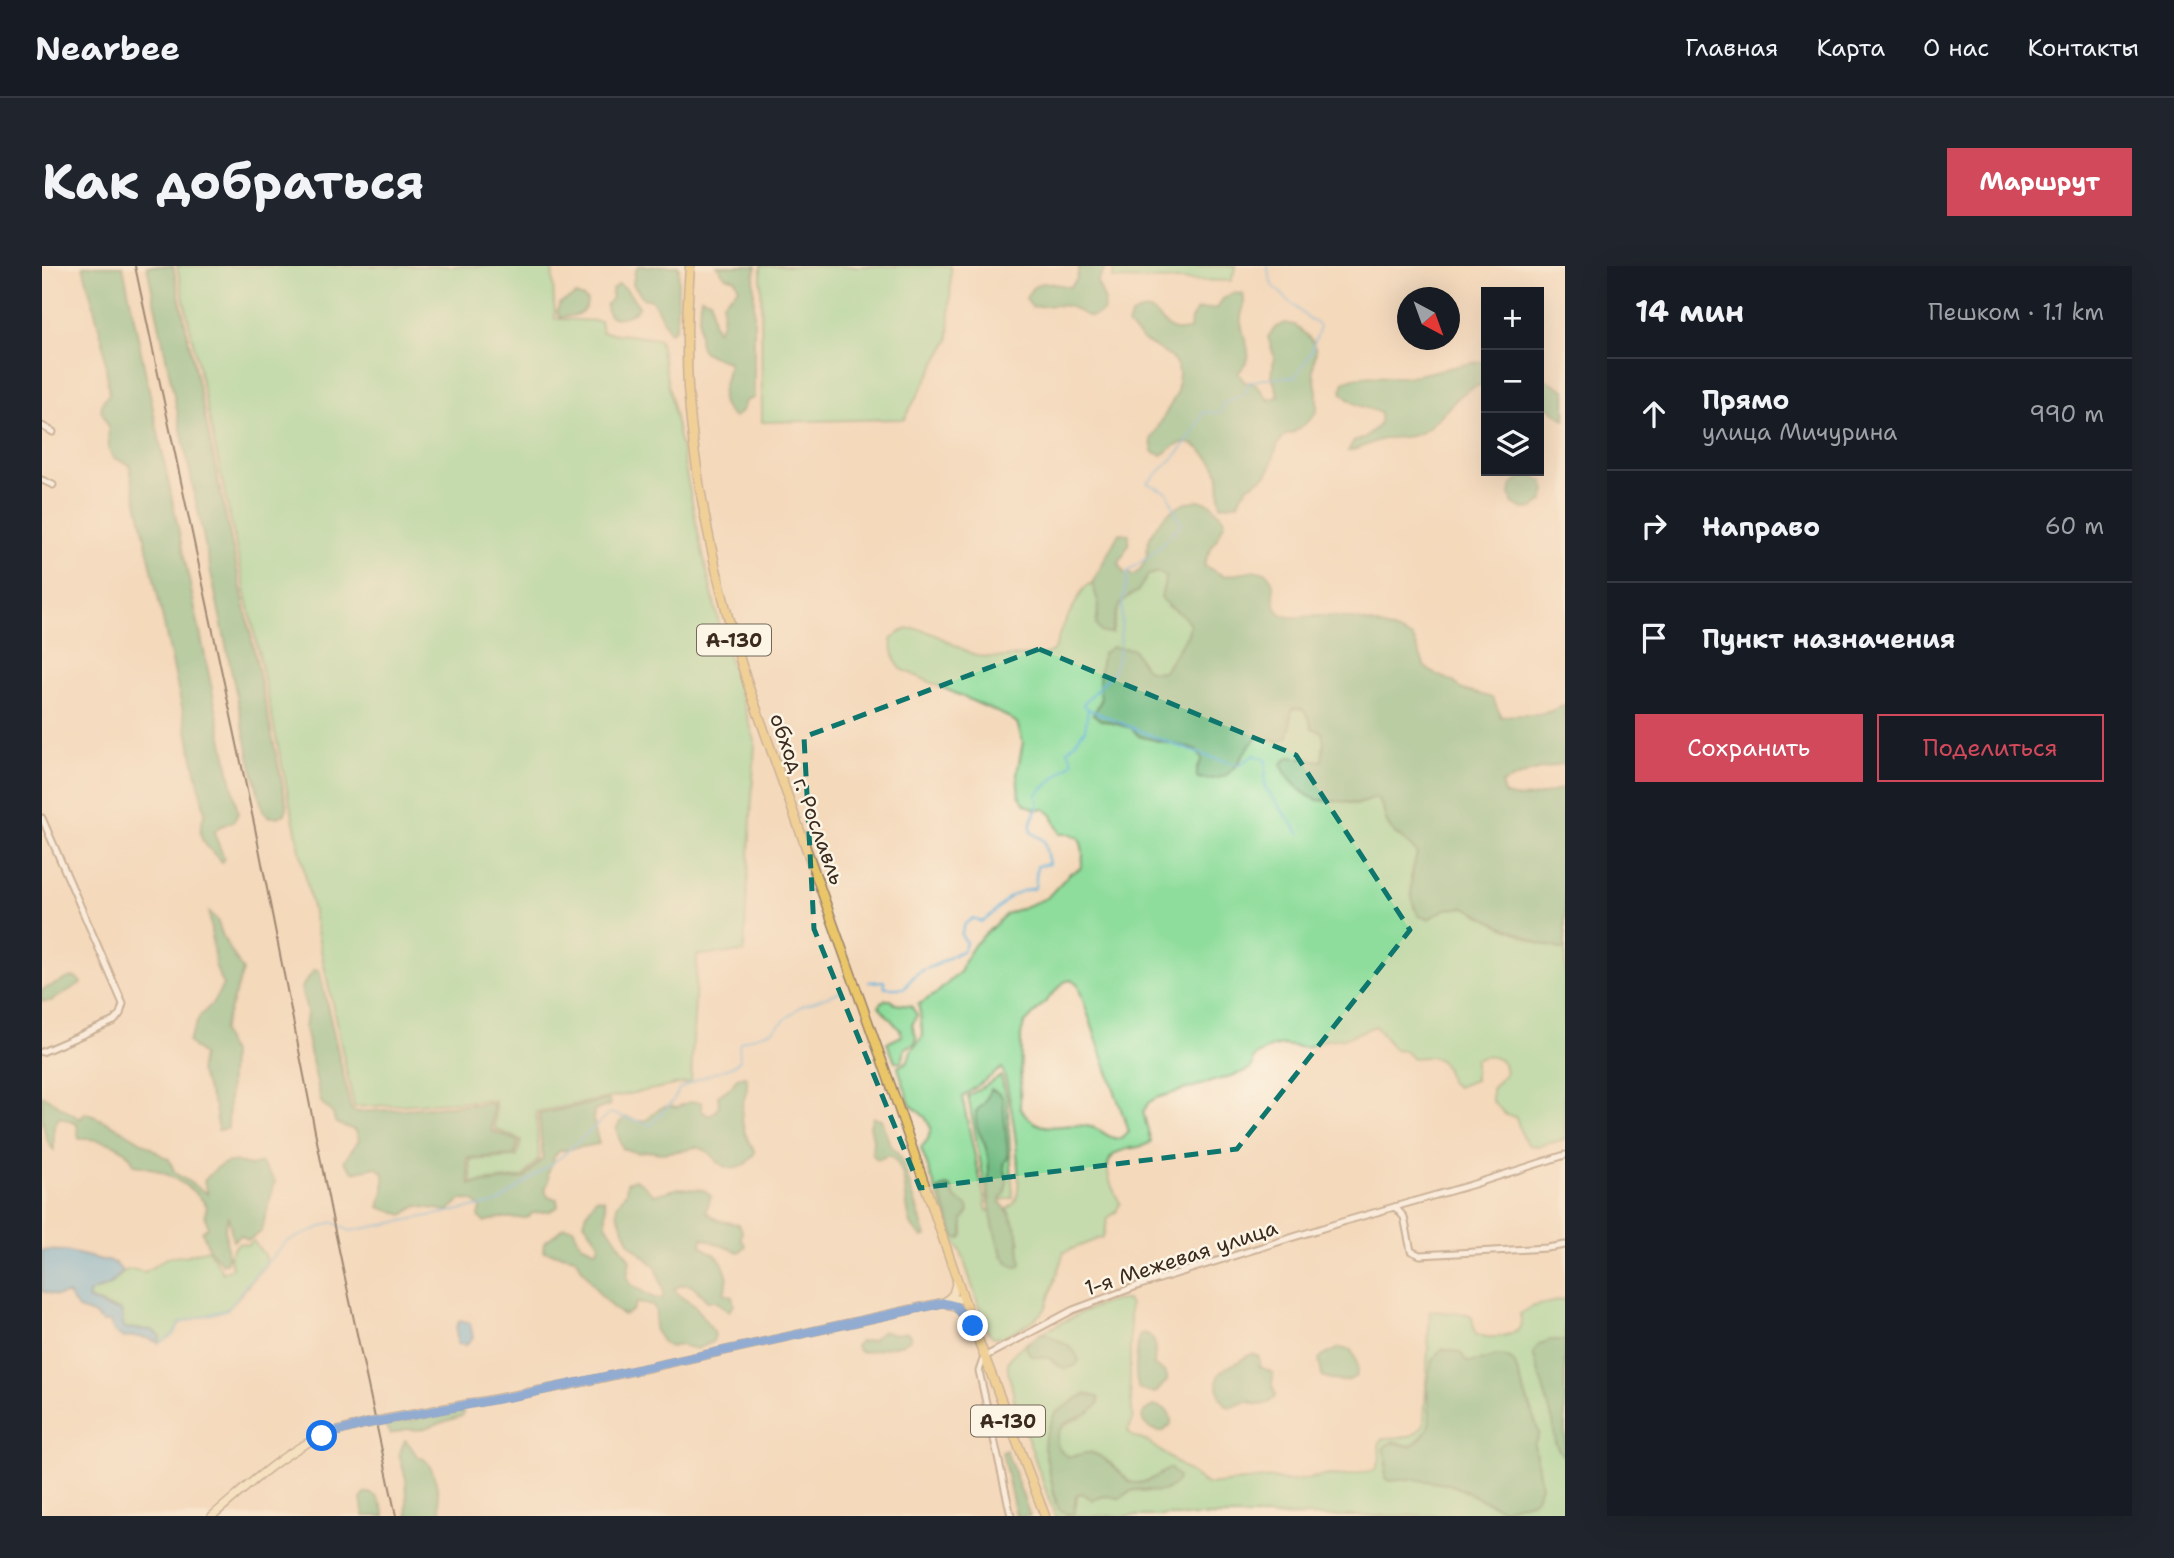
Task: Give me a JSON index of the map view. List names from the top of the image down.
{
  "streets": {
    "highway": ["А-130", "обход г. Рославль"],
    "street": ["1-я Межевая улица"]
  },
  "crossings": [
    ["А-130", "обход г. Рославль"],
    ["А-130", "1-я Межевая улица"]
  ],
  "north": "bottom right",
  "page": {
    "header": "Nearbee",
    "nav": [
      "Главная",
      "Карта",
      "О нас",
      "Контакты"
    ],
    "buttons": [
      "Маршрут",
      ["Сохранить", "Поделиться"]
    ],
    "title": "Как добраться",
    "heading": ["14 мин", "Пешком · 1.1 km"],
    "map_buttons": ["+", "−"],
    "list": [
      ["Прямо", "улица Мичурина", "990 m"],
      ["Направо", "60 m"],
      "Пункт назначения"
    ]
  }
}
